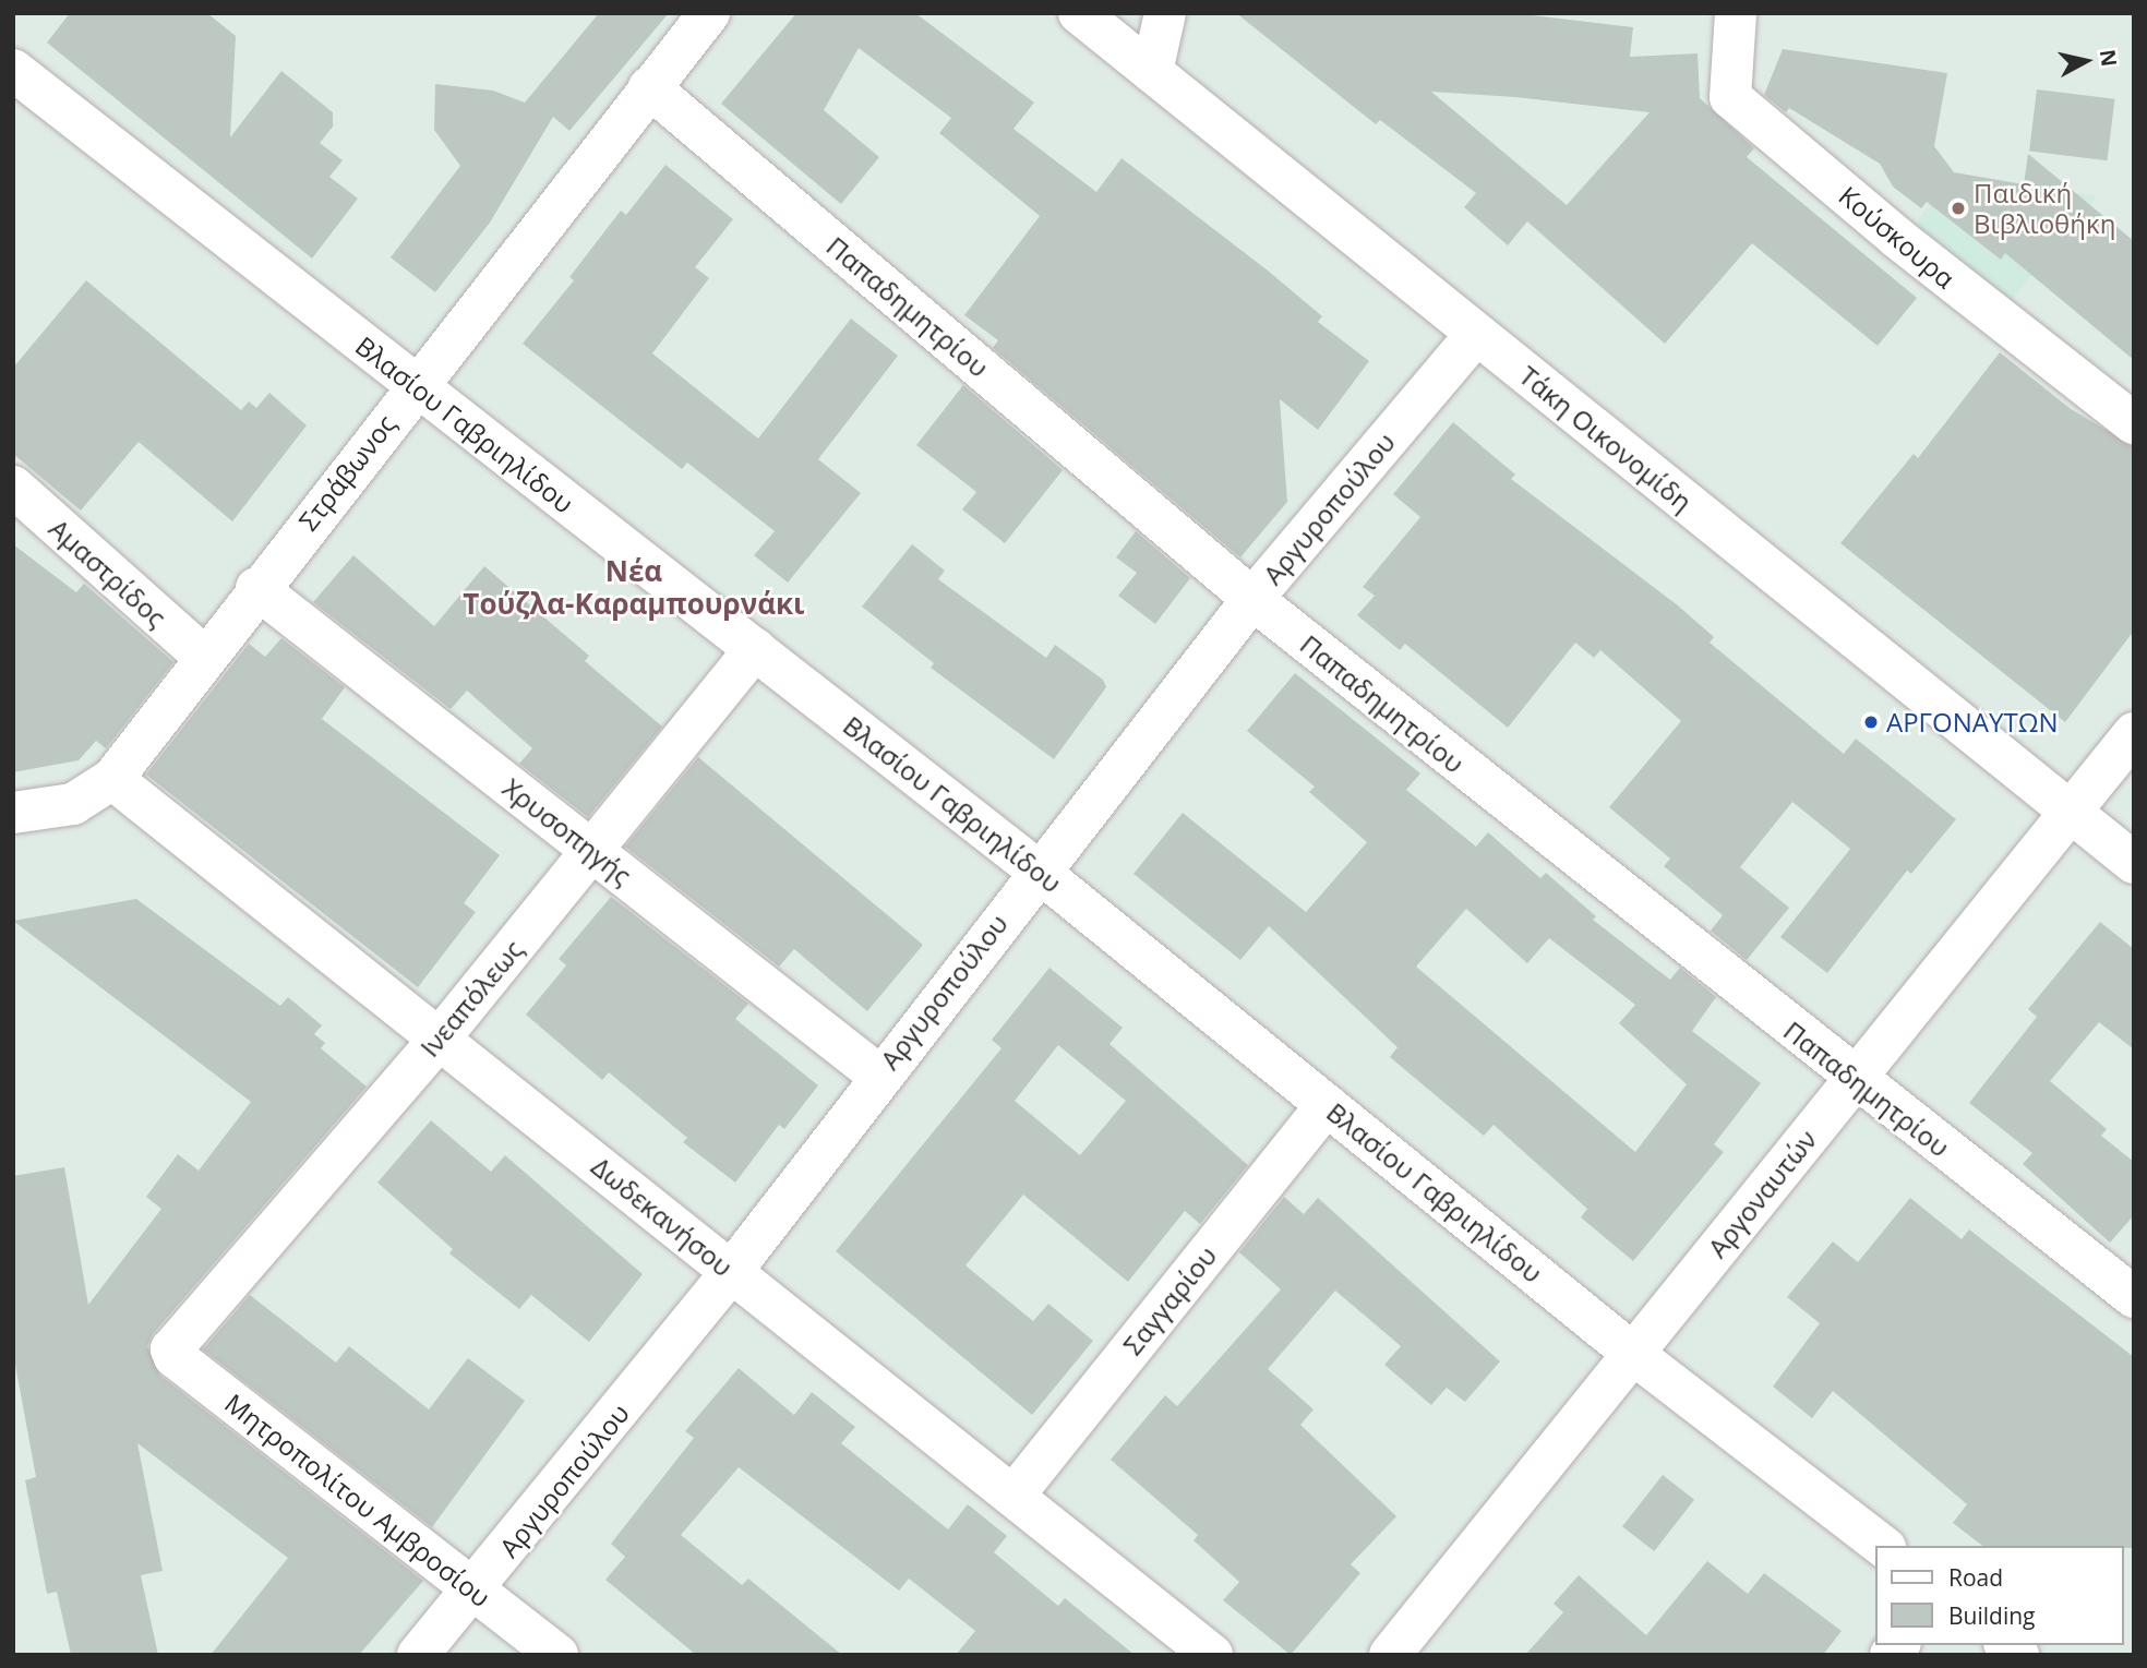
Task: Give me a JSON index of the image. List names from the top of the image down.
{
  "streets": {
    "street": [
      "Κούσκουρα",
      "Παπαδημητρίου",
      "Βλασίου Γαβριηλίδου",
      "Τάκη Οικονομίδη",
      "Στράβωνος",
      "Αργυροπούλου",
      "Αμαστρίδος",
      "Χρυσοπηγής",
      "Ινεαπόλεως",
      "Αργοναυτών",
      "Δωδεκανήσου",
      "Σαγγαρίου",
      "Μητροπολίτου Αμβροσίου"
    ]
  },
  "crossings": [
    ["Παπαδημητρίου", "Στράβωνος"],
    ["Παπαδημητρίου", "Αργυροπούλου"],
    ["Παπαδημητρίου", "Αργοναυτών"],
    ["Βλασίου Γαβριηλίδου", "Στράβωνος"],
    ["Βλασίου Γαβριηλίδου", "Αργυροπούλου"],
    ["Βλασίου Γαβριηλίδου", "Ινεαπόλεως"],
    ["Βλασίου Γαβριηλίδου", "Αργοναυτών"],
    ["Βλασίου Γαβριηλίδου", "Σαγγαρίου"],
    ["Τάκη Οικονομίδη", "Αργυροπούλου"],
    ["Τάκη Οικονομίδη", "Αργοναυτών"],
    ["Στράβωνος", "Αμαστρίδος"],
    ["Στράβωνος", "Χρυσοπηγής"],
    ["Στράβωνος", "Δωδεκανήσου"],
    ["Αργυροπούλου", "Χρυσοπηγής"],
    ["Αργυροπούλου", "Δωδεκανήσου"],
    ["Αργυροπούλου", "Μητροπολίτου Αμβροσίου"],
    ["Χρυσοπηγής", "Ινεαπόλεως"],
    ["Ινεαπόλεως", "Δωδεκανήσου"],
    ["Ινεαπόλεως", "Μητροπολίτου Αμβροσίου"],
    ["Δωδεκανήσου", "Σαγγαρίου"]
  ],
  "districts": ["Νέα Τούζλα-Καραμπουρνάκι"],
  "places": ["Παιδική Βιβλιοθήκη", "ΑΡΓΟΝΑΥΤΩΝ"],
  "legend": ["Road", "Building"],
  "north": "right"
}
